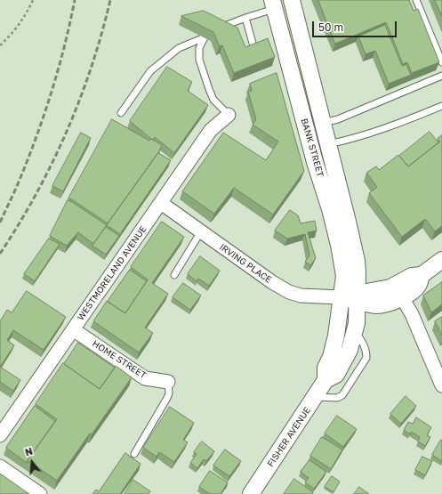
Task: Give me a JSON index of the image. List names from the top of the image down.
{
  "streets": {
    "street": [
      "BANK STREET",
      "IRVING PLACE",
      "WESTMORELAND AVENUE",
      "HOME STREET",
      "FISHER AVENUE"
    ]
  },
  "crossings": [
    ["BANK STREET", "IRVING PLACE"],
    ["BANK STREET", "FISHER AVENUE"],
    ["IRVING PLACE", "WESTMORELAND AVENUE"],
    ["IRVING PLACE", "FISHER AVENUE"],
    ["WESTMORELAND AVENUE", "HOME STREET"]
  ],
  "scale_bar": "50 m",
  "north": "top"
}
